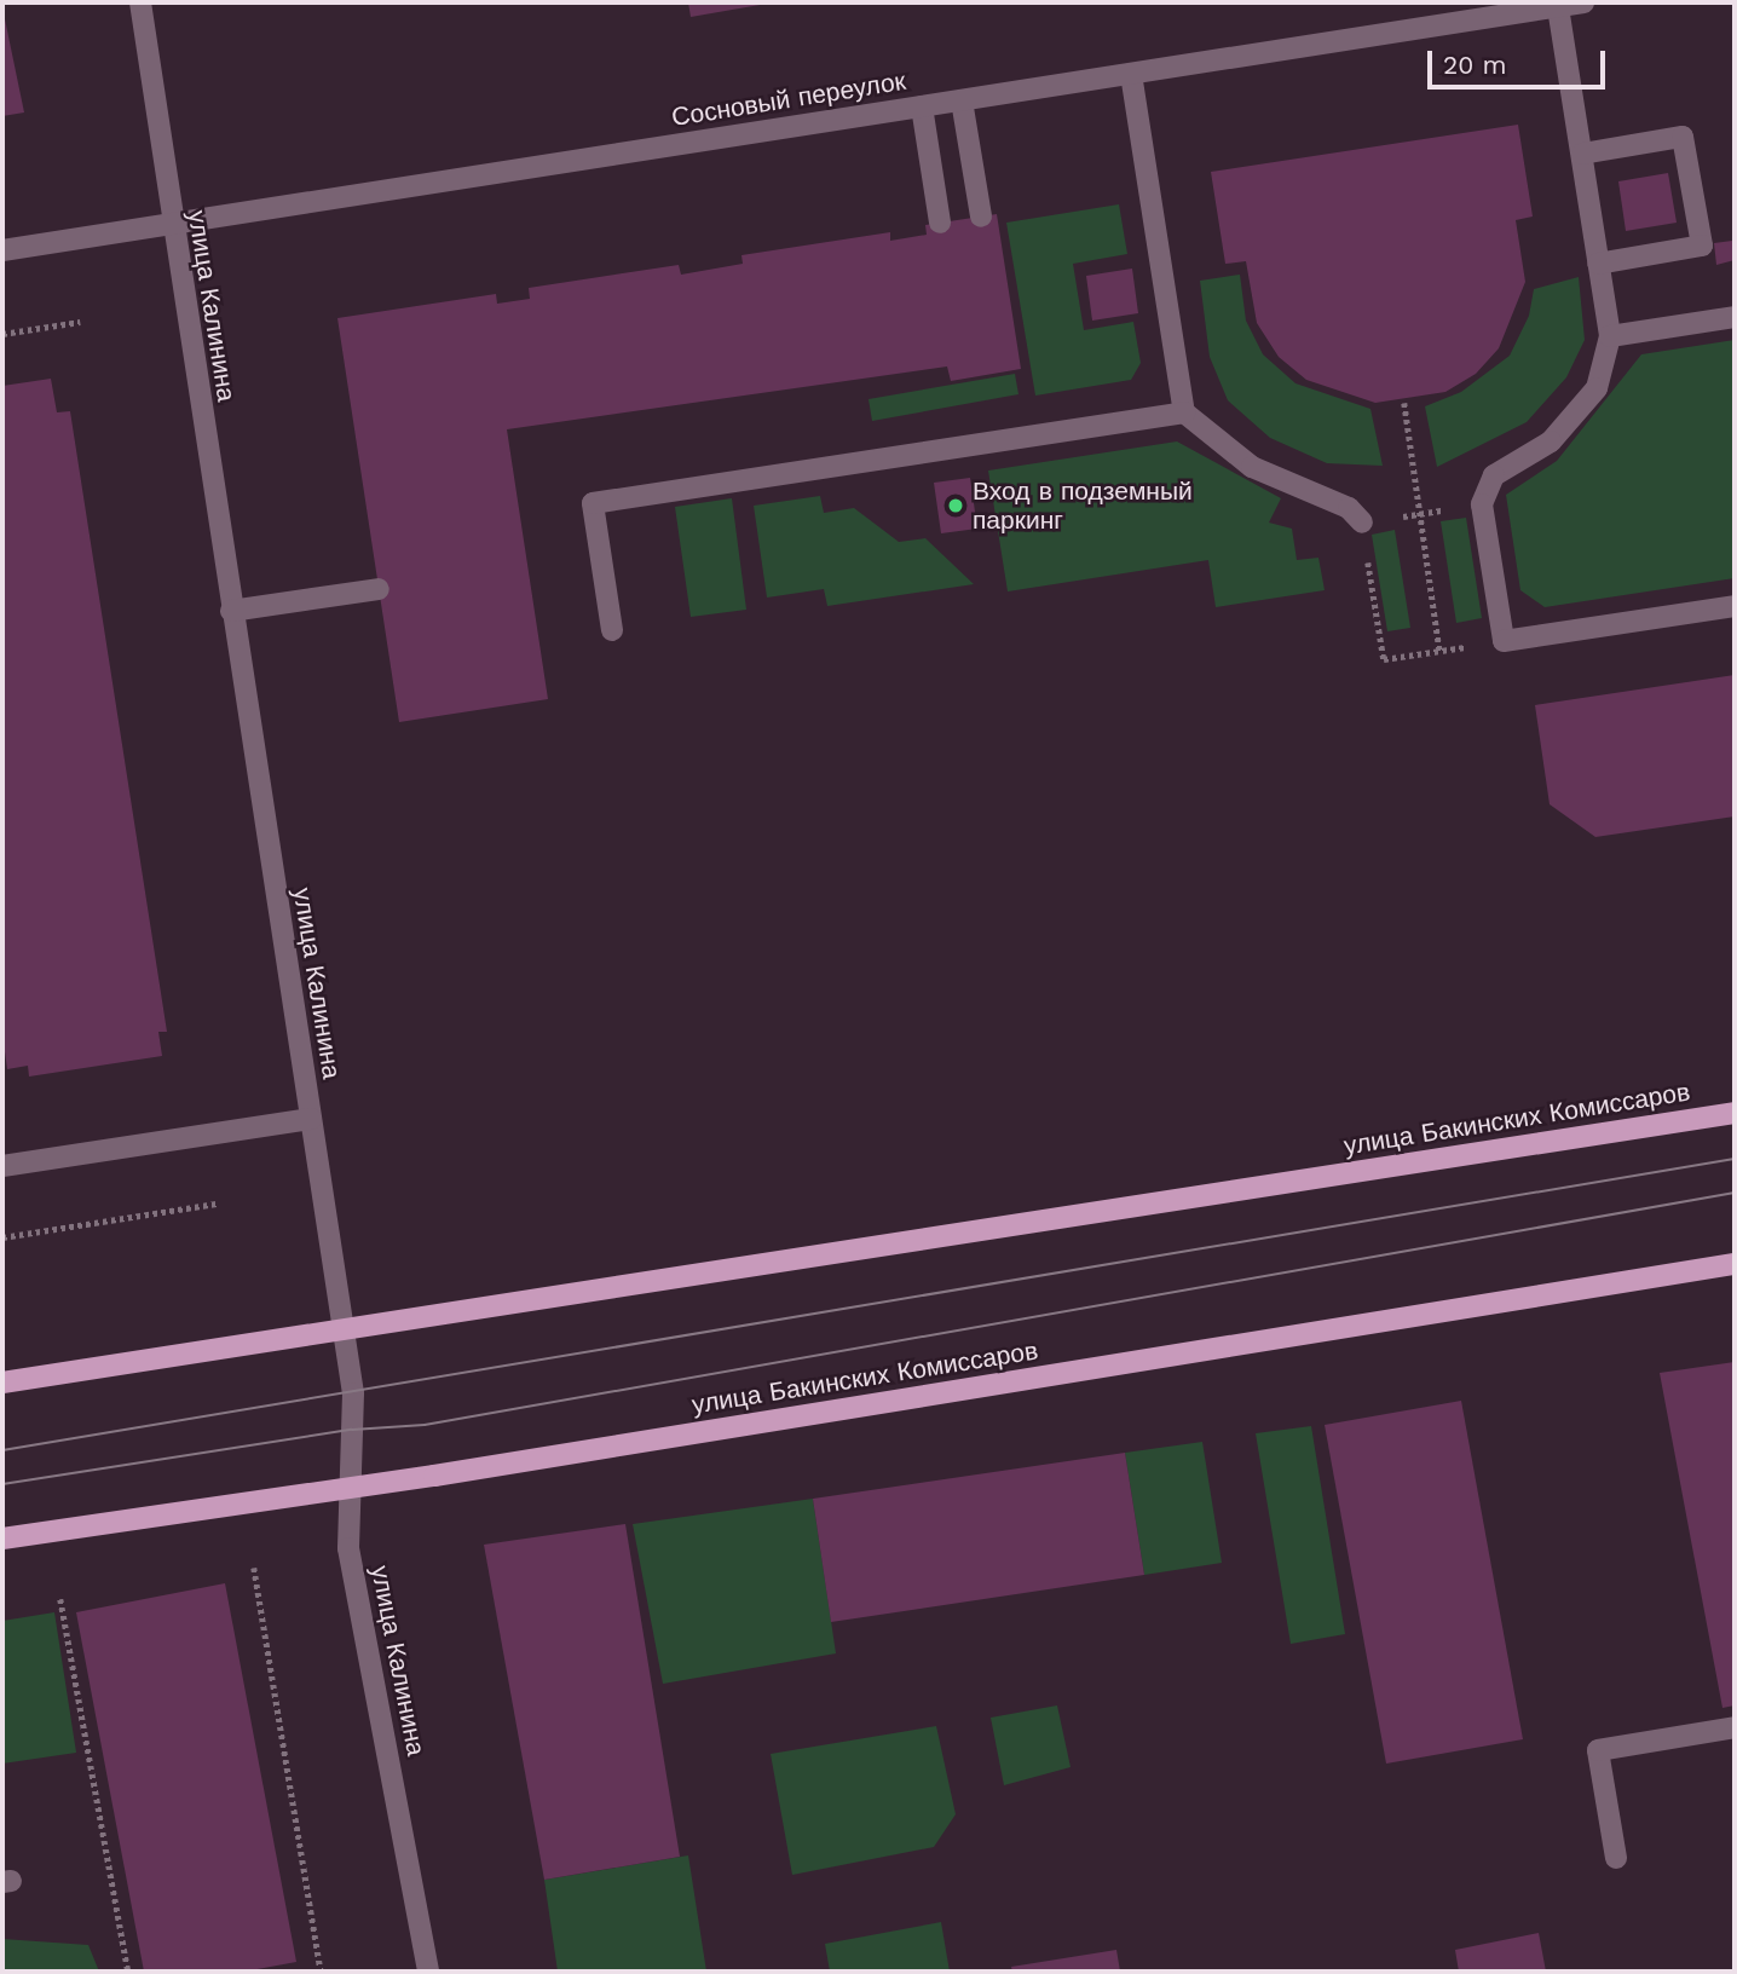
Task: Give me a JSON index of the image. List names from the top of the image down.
{
  "streets": {
    "main road": ["улица Бакинских Комиссаров"],
    "street": ["Сосновый переулок", "улица Калинина"]
  },
  "crossings": [
    ["Сосновый переулок", "улица Калинина"],
    ["улица Калинина", "улица Бакинских Комиссаров"]
  ],
  "places": ["Вход в подземный паркинг"],
  "scale_bar": "20 m"
}
